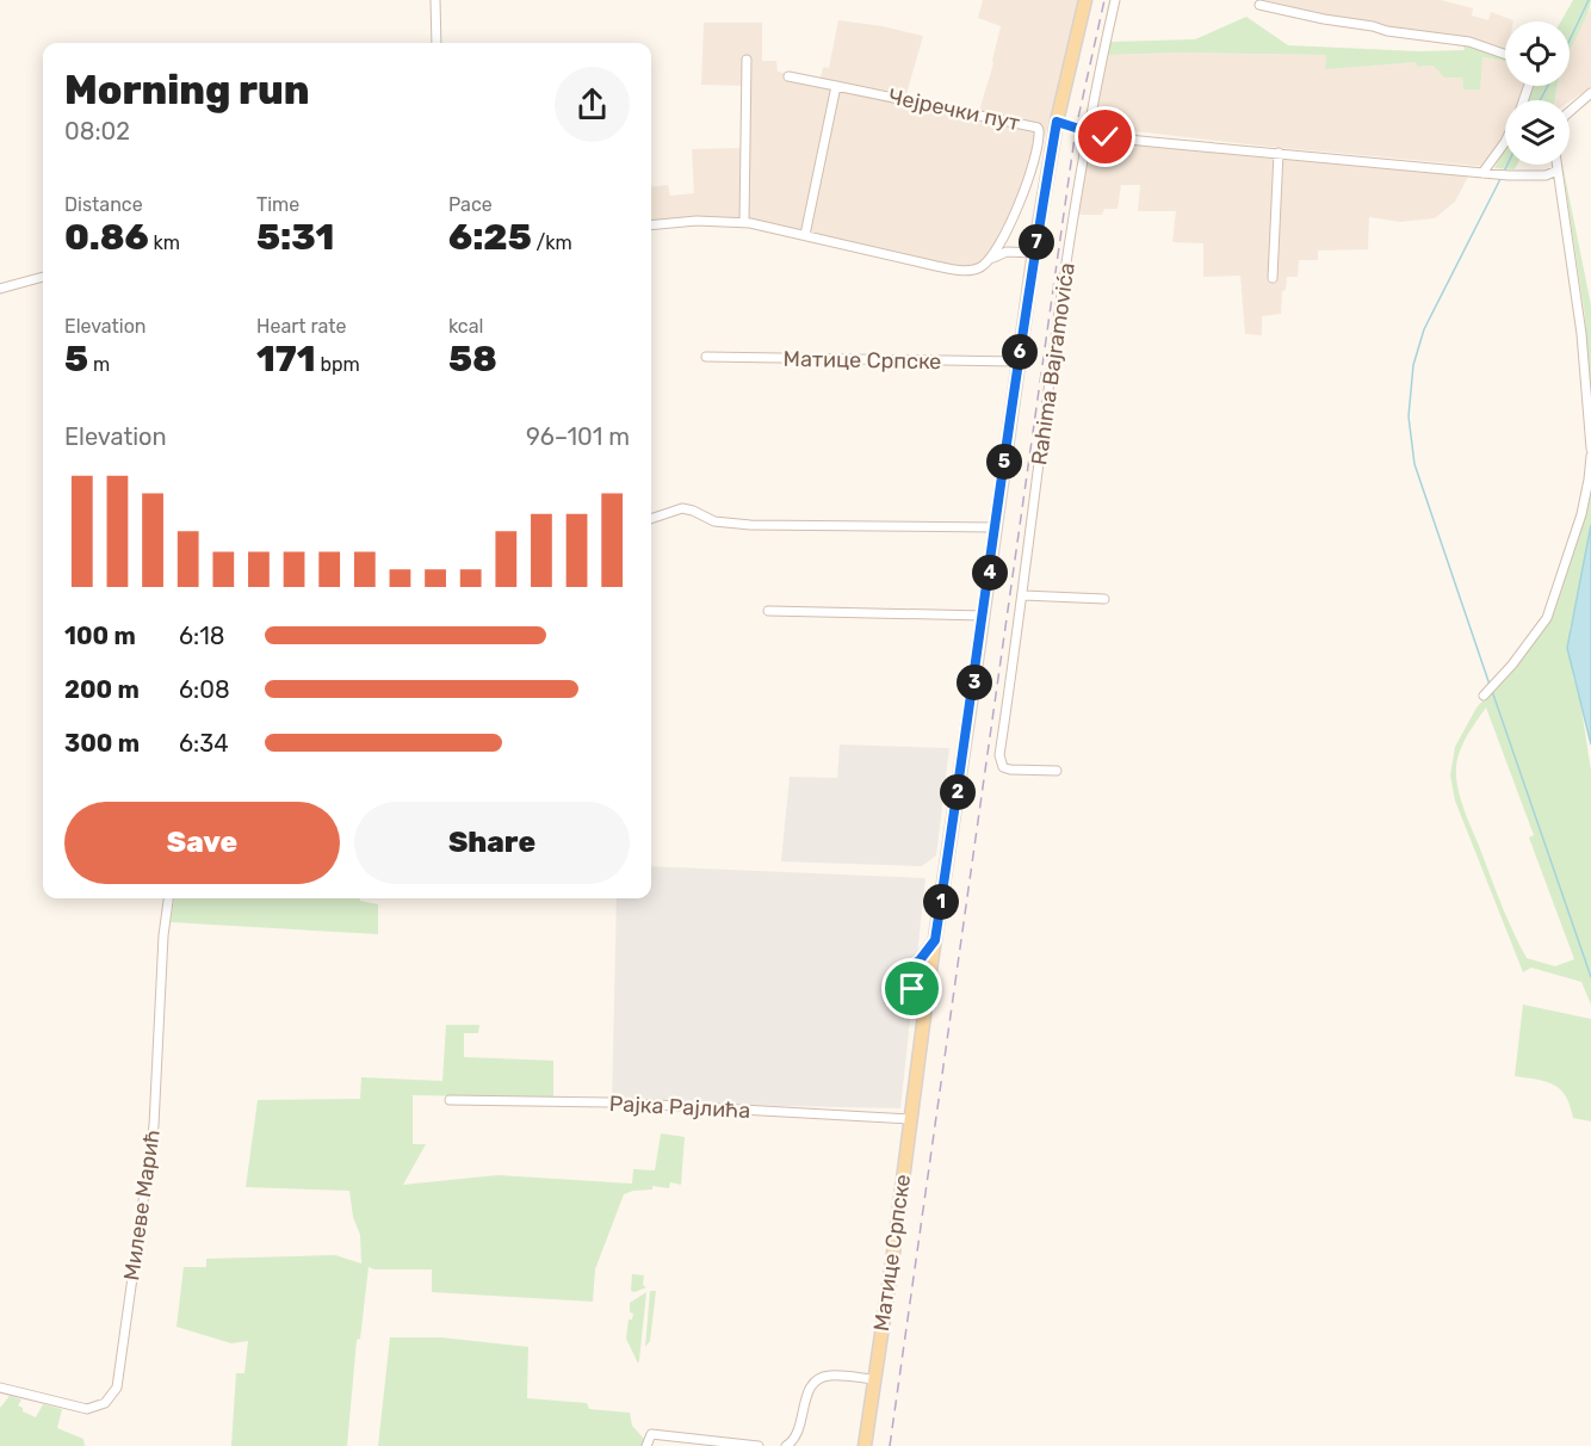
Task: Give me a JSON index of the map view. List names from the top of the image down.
{
  "streets": {
    "main road": ["Матице Српске"],
    "street": [
      "Чејречки пут",
      "Rahima Bajramovića",
      "Рајка Рајлића",
      "Милеве Мaрић"
    ]
  },
  "crossings": [
    ["Матице Српске", "Рајка Рајлића"]
  ],
  "page": {
    "heading": ["Morning run", "08:02"],
    "stats": [
      ["Distance", "0.86 km"],
      ["Time", "5:31"],
      ["Pace", "6:25 /km"],
      ["Elevation", "5 m"],
      ["Heart rate", "171 bpm"],
      ["kcal", "58"]
    ],
    "pins": [
      "7",
      "6",
      "5",
      "4",
      "3",
      "2",
      "1"
    ],
    "chart": ["Elevation", "96–101 m"],
    "list": [
      {
        "name": "100 m",
        "note": "6:18"
      },
      {
        "name": "200 m",
        "note": "6:08"
      },
      {
        "name": "300 m",
        "note": "6:34"
      }
    ],
    "buttons": ["Save", "Share"]
  }
}
